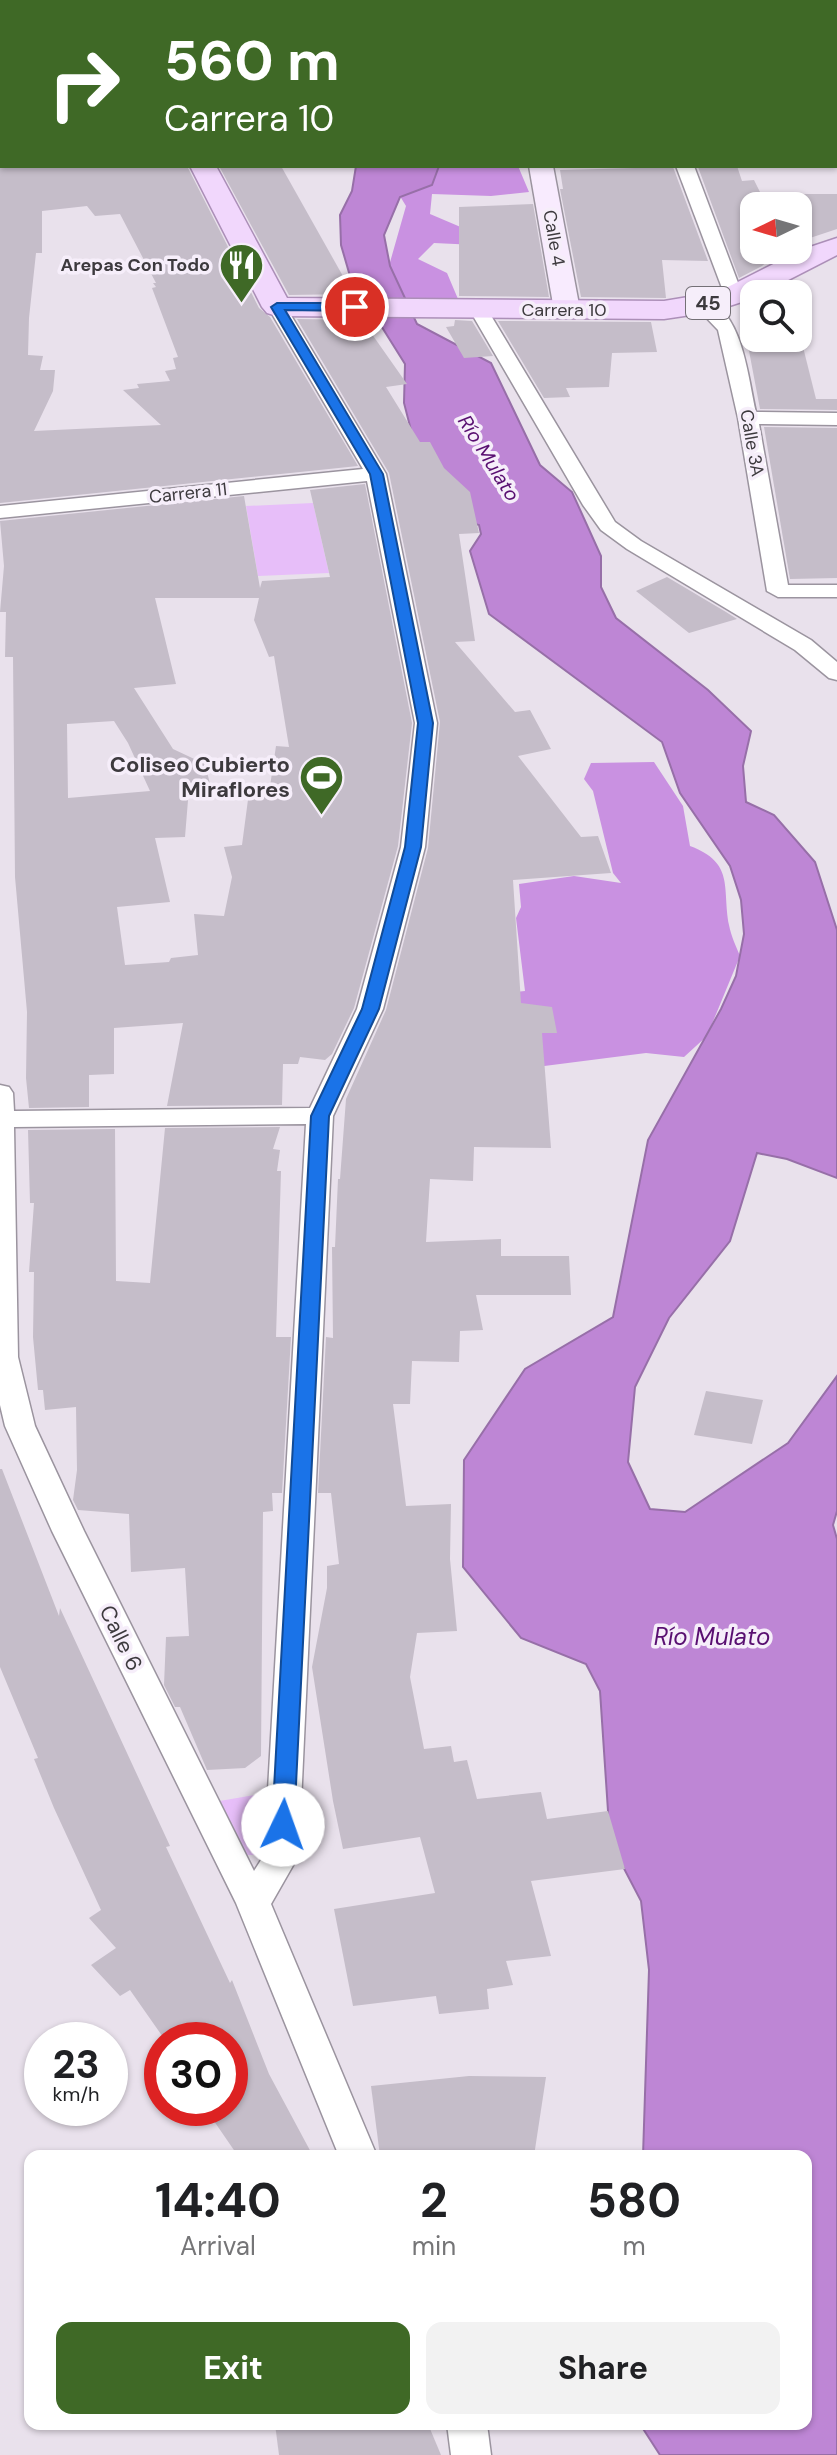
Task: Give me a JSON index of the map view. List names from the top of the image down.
{
  "streets": {
    "main road": ["Calle 4", "45", "Carrera 10"],
    "street": ["Calle 3A", "Carrera 11", "Calle 6"]
  },
  "crossings": [
    ["Calle 4", "Carrera 10"],
    ["Carrera 10", "Calle 3A"]
  ],
  "water": ["Río Mulato"],
  "places": {
    "restaurant": ["Arepas Con Todo"],
    "sports": ["Coliseo Cubierto Miraflores"]
  },
  "north": "left",
  "page": {
    "turn": ["560 m", "Carrera 10"],
    "speed": "23 km/h",
    "limit": "30",
    "eta": [
      "14:40",
      "Arrival",
      "2",
      "min",
      "580",
      "m"
    ],
    "buttons": ["Exit", "Share"]
  }
}
